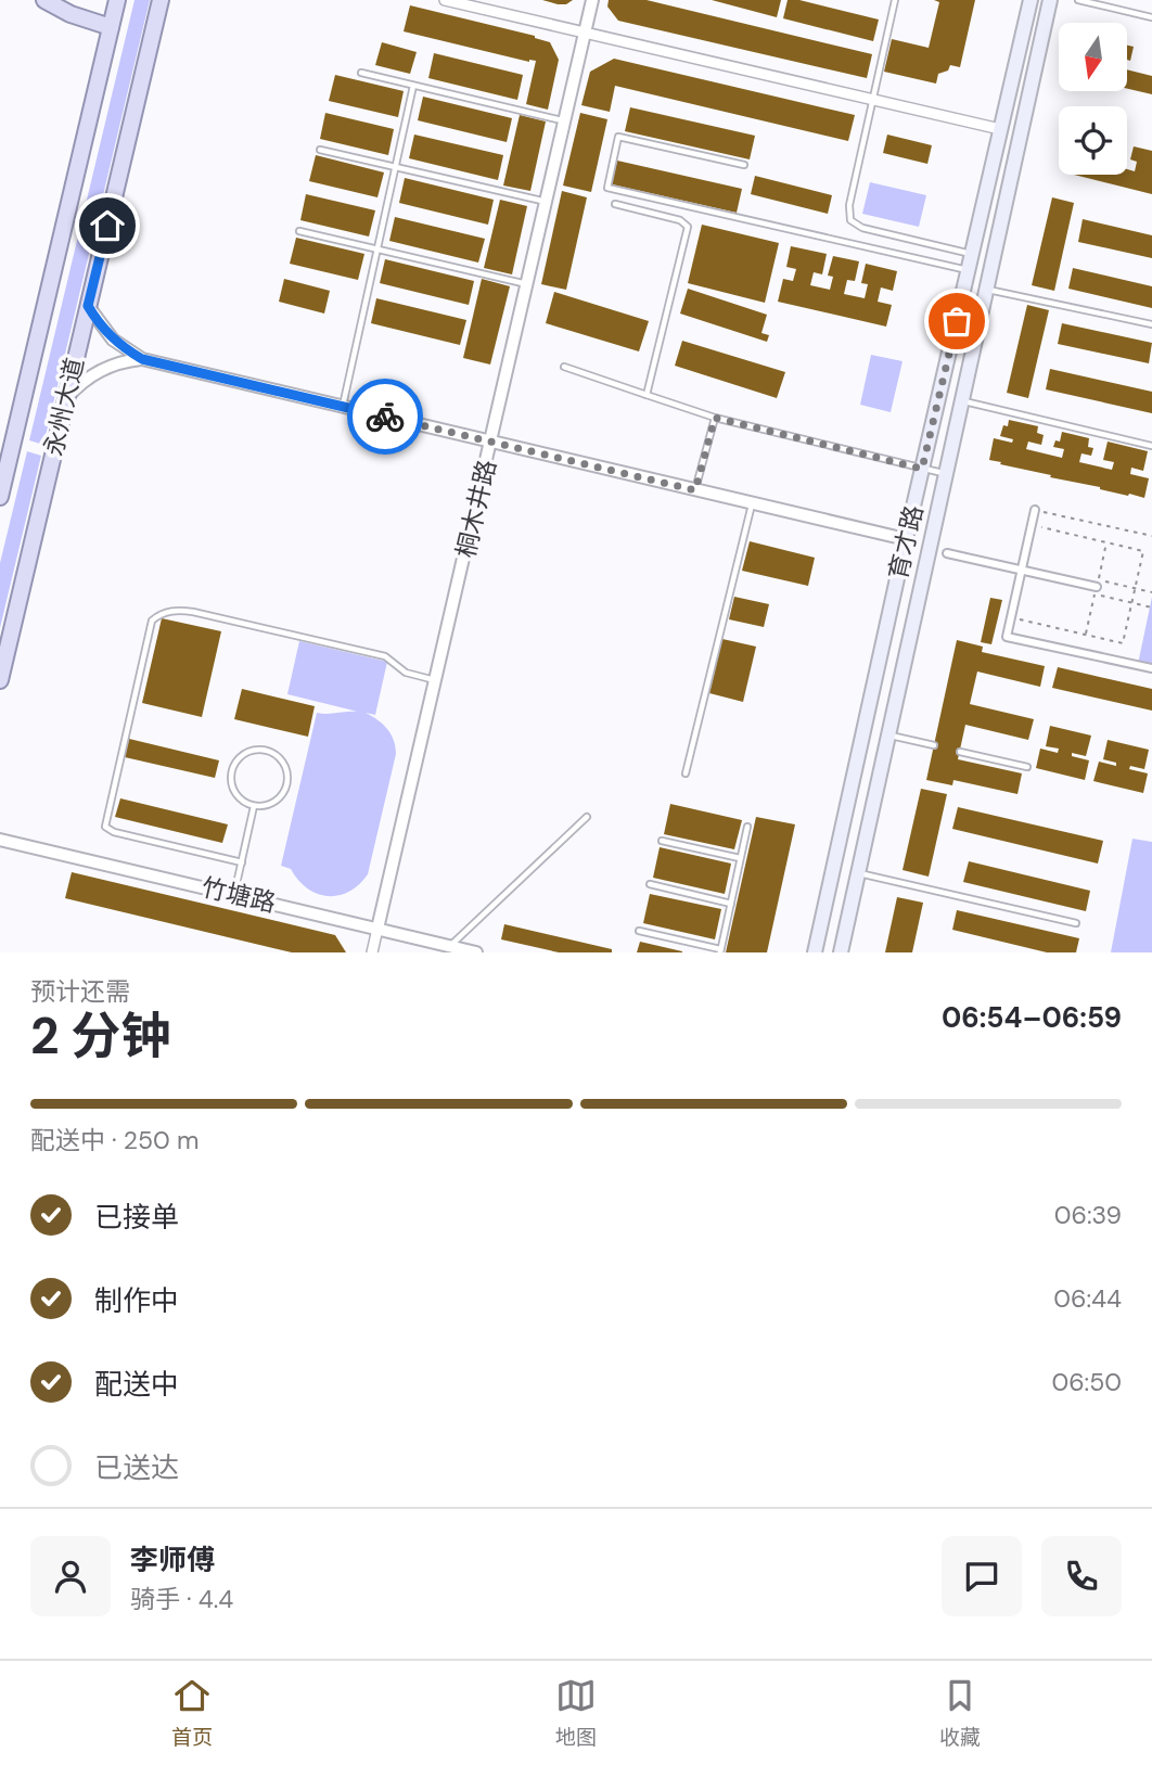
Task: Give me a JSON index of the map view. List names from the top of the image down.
{
  "streets": {
    "main road": ["永州大道", "育才路"],
    "street": ["桐木井路", "竹塘路"]
  },
  "crossings": [
    ["桐木井路", "竹塘路"]
  ],
  "north": "bottom",
  "page": {
    "heading": ["2 分钟", "预计还需", "06:54–06:59"],
    "panel": ["李师傅", "骑手 · 4.4"],
    "bar": "配送中 · 250 m",
    "list": [
      ["已接单", "06:39"],
      ["制作中", "06:44"],
      ["配送中", "06:50"],
      "已送达"
    ],
    "tabs": ["首页", "地图", "收藏"]
  }
}
